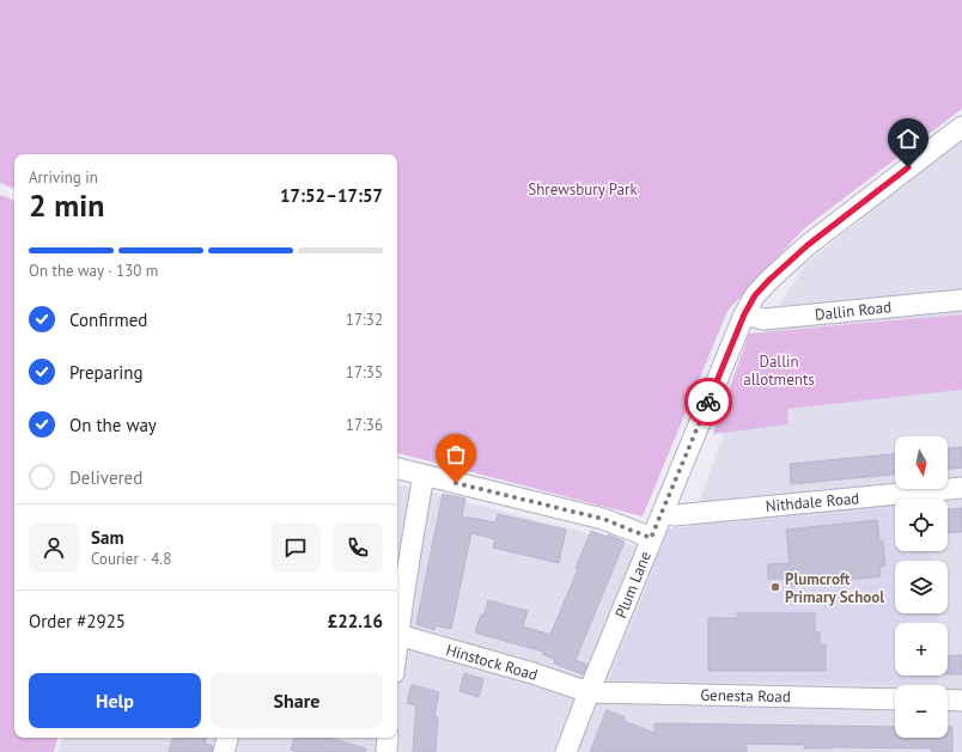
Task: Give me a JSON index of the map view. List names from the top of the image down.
{
  "streets": {
    "street": [
      "Dallin Road",
      "Nithdale Road",
      "Plum Lane",
      "Hinstock Road",
      "Genesta Road"
    ]
  },
  "crossings": [
    ["Dallin Road", "Plum Lane"],
    ["Nithdale Road", "Plum Lane"],
    ["Plum Lane", "Hinstock Road"],
    ["Plum Lane", "Genesta Road"],
    ["Hinstock Road", "Genesta Road"]
  ],
  "parks": ["Shrewsbury Park", "Dallin allotments"],
  "places": ["Plumcroft Primary School"],
  "north": "bottom",
  "page": {
    "heading": ["2 min", "Arriving in", "17:52–17:57"],
    "panel": [
      "Sam",
      "Courier · 4.8",
      "Order #2925",
      "£22.16"
    ],
    "bar": "On the way · 130 m",
    "list": [
      ["Confirmed", "17:32"],
      ["Preparing", "17:35"],
      ["On the way", "17:36"],
      "Delivered"
    ],
    "map_buttons": ["+", "−"],
    "buttons": ["Help", "Share"]
  }
}
